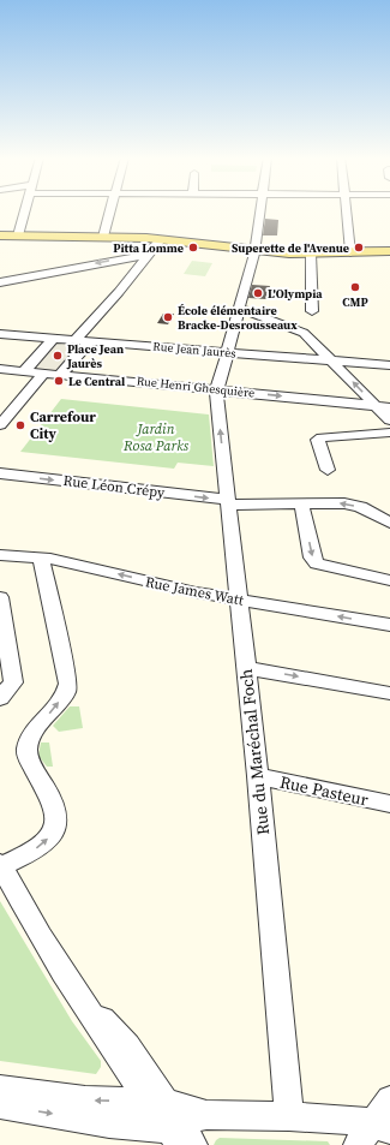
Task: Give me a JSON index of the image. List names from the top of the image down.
{
  "streets": {
    "street": [
      "Rue Jean Jaurès",
      "Rue Henri Ghesquière",
      "Rue Léon Crépy",
      "Rue James Watt",
      "Rue du Maréchal Foch",
      "Rue Pasteur"
    ]
  },
  "crossings": [
    ["Rue Henri Ghesquière", "Rue du Maréchal Foch"],
    ["Rue Léon Crépy", "Rue du Maréchal Foch"],
    ["Rue James Watt", "Rue du Maréchal Foch"],
    ["Rue du Maréchal Foch", "Rue Pasteur"]
  ],
  "one_way": ["Rue Henri Ghesquière"],
  "parks": ["Jardin Rosa Parks"],
  "places": [
    "Pitta Lomme",
    "Superette de l'Avenue",
    "CMP",
    "L'Olympia",
    "École élémentaire Bracke-Desrousseaux",
    "Place Jean Jaurès",
    "Le Central",
    "Carrefour City"
  ]
}
